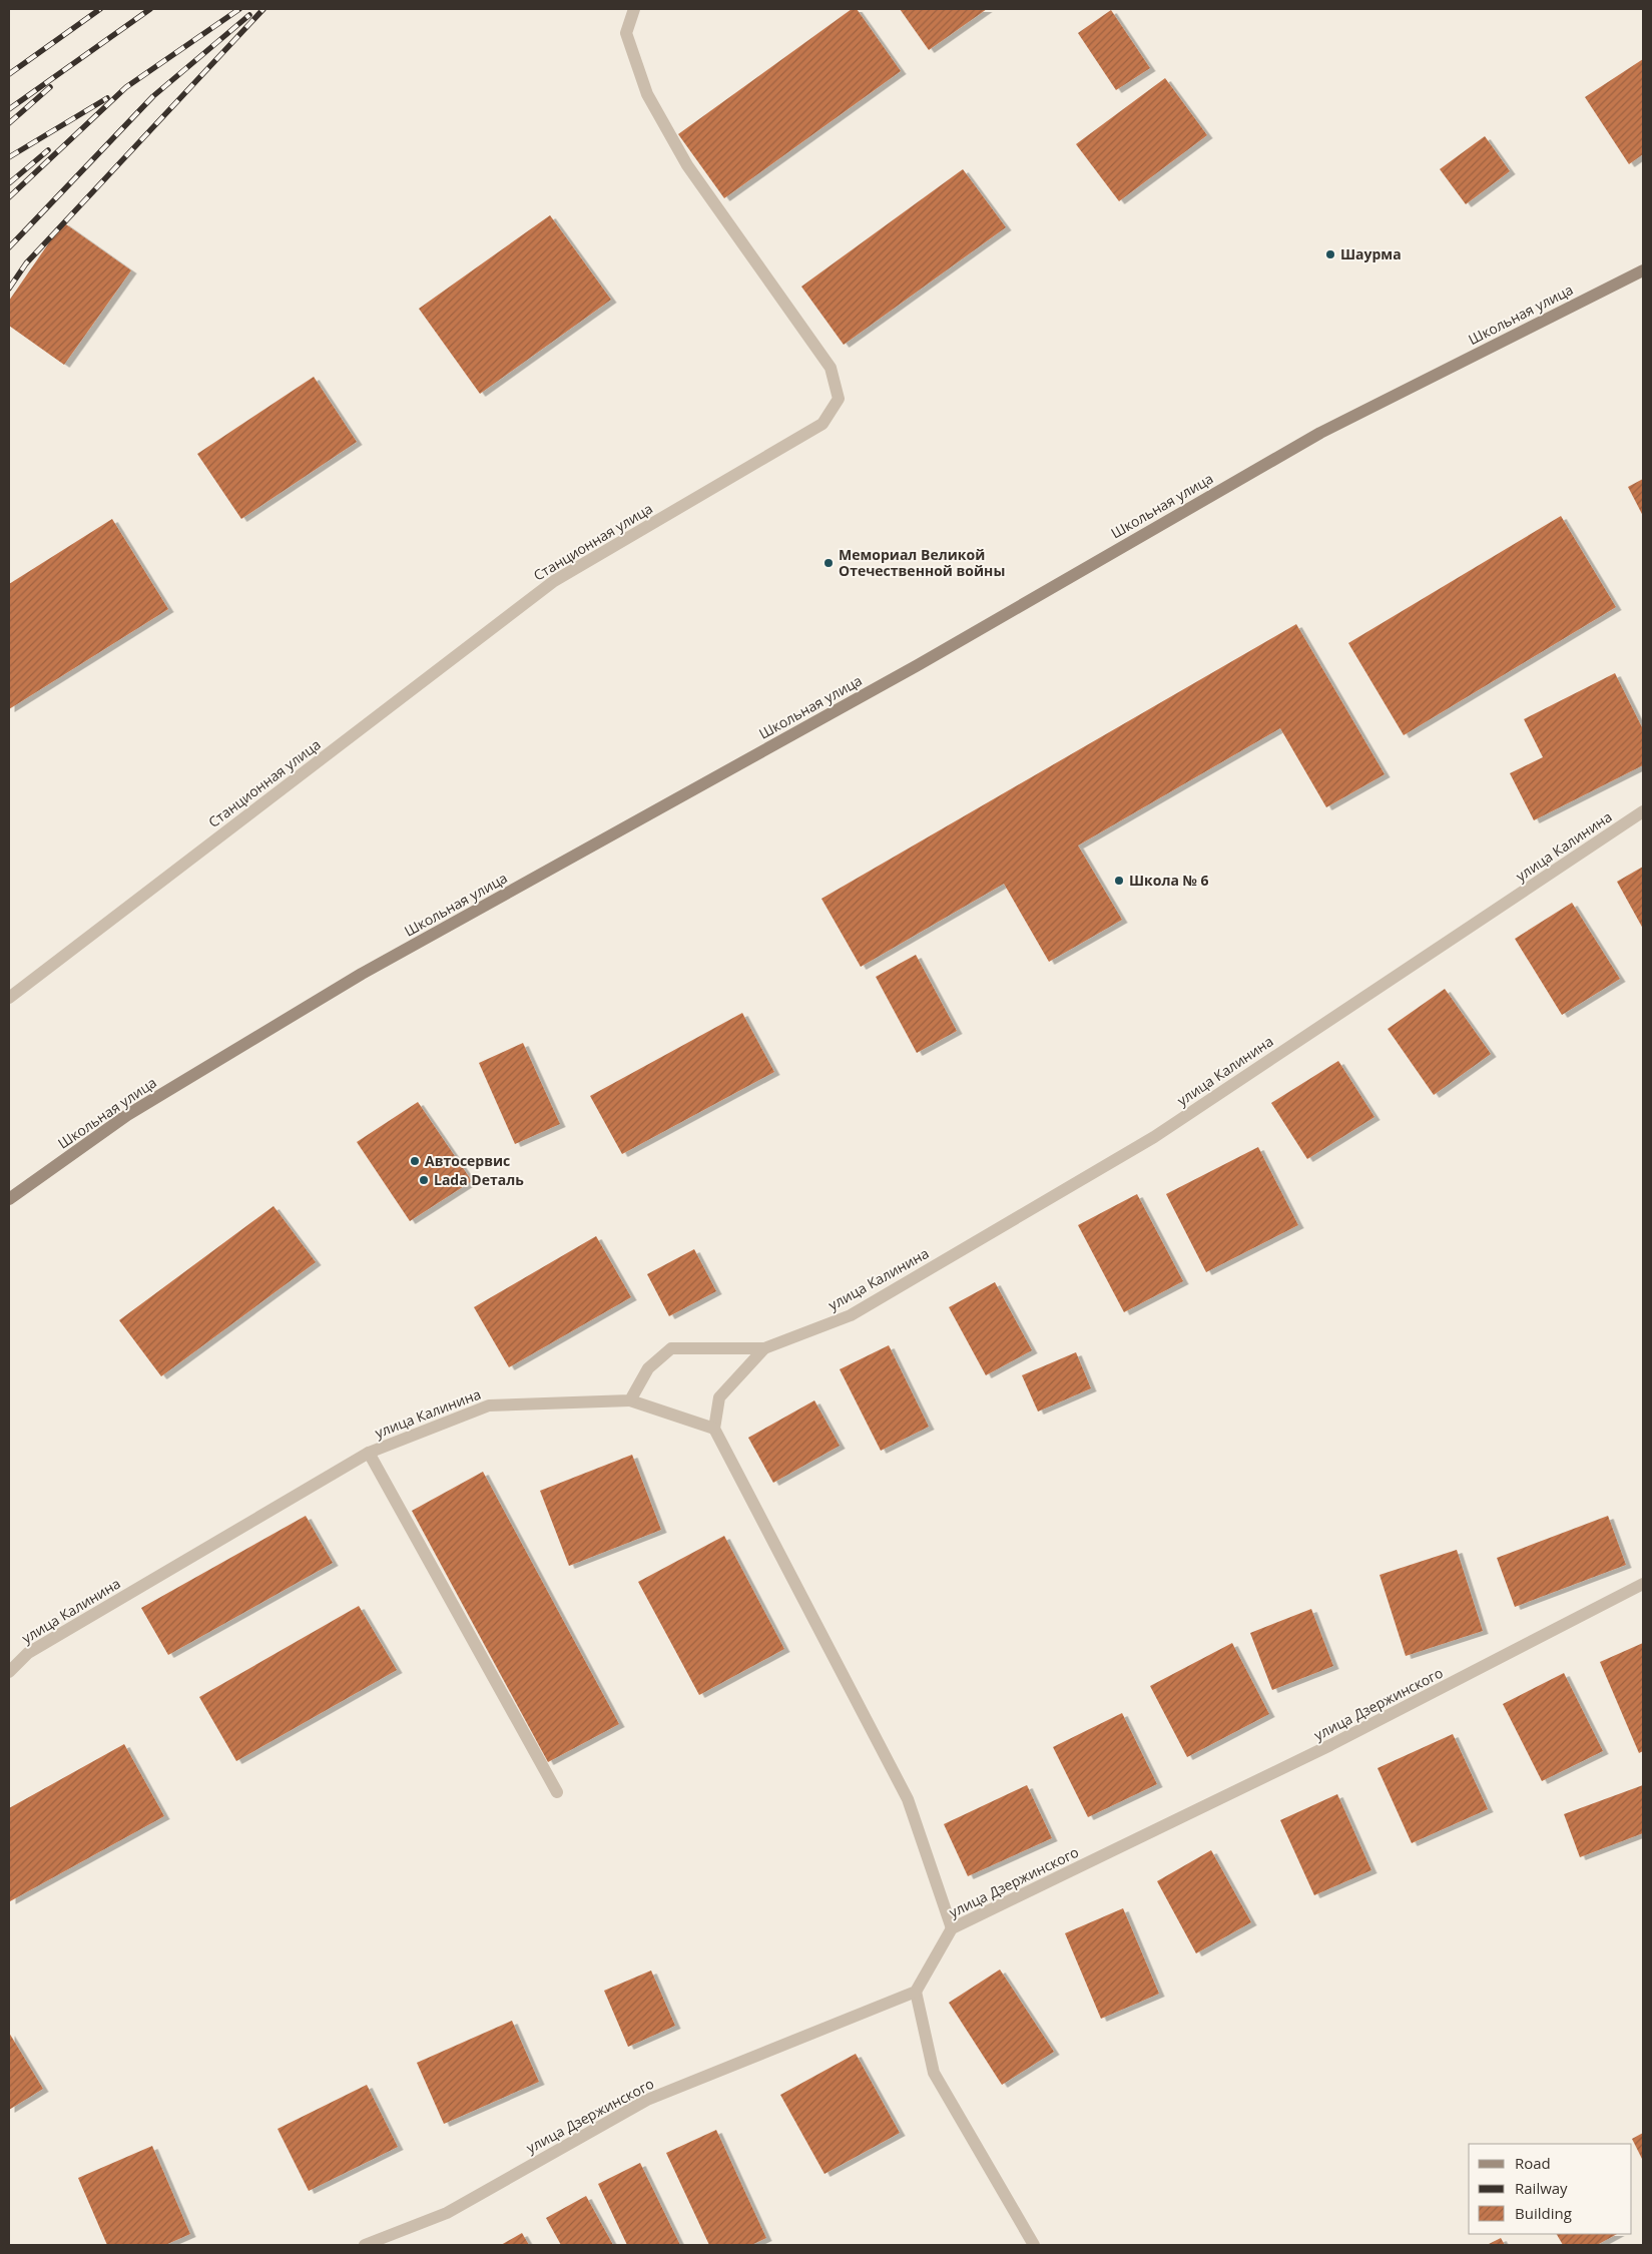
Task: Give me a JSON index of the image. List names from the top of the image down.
{
  "streets": {
    "main road": ["Школьная улица"],
    "street": ["Станционная улица", "улица Калинина", "улица Дзержинского"]
  },
  "places": [
    "Шаурма",
    "Мемориал Великой Отечественной войны",
    "Школа № 6",
    "Автосервис",
    "Lada Dеталь"
  ],
  "legend": ["Road", "Railway", "Building"]
}
